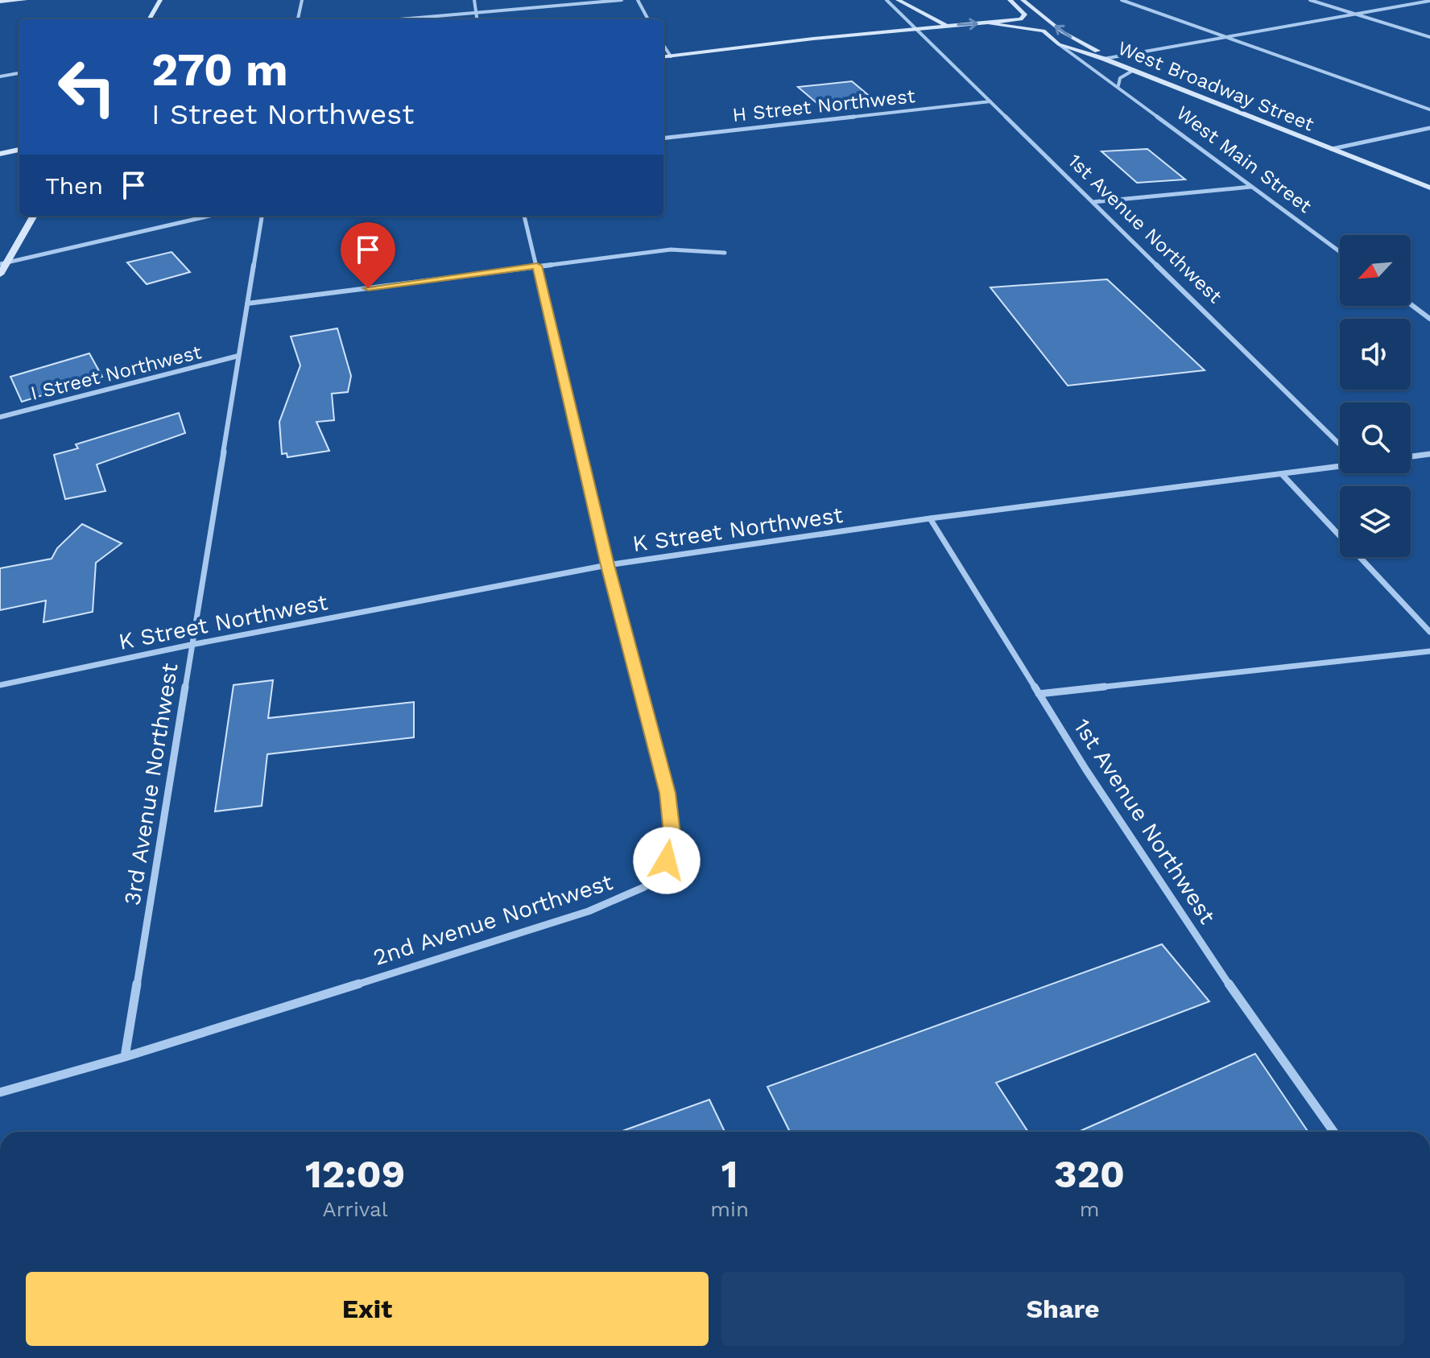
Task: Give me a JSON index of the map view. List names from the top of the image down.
{
  "streets": {
    "main road": ["West Broadway Street"],
    "street": [
      "H Street Northwest",
      "West Main Street",
      "1st Avenue Northwest",
      "I Street Northwest",
      "K Street Northwest",
      "3rd Avenue Northwest",
      "2nd Avenue Northwest"
    ]
  },
  "crossings": [
    ["West Broadway Street", "West Main Street"],
    ["H Street Northwest", "1st Avenue Northwest"],
    ["1st Avenue Northwest", "K Street Northwest"],
    ["I Street Northwest", "3rd Avenue Northwest"],
    ["K Street Northwest", "3rd Avenue Northwest"],
    ["K Street Northwest", "2nd Avenue Northwest"],
    ["3rd Avenue Northwest", "2nd Avenue Northwest"]
  ],
  "north": "bottom left",
  "page": {
    "turn": ["270 m", "I Street Northwest"],
    "then": "Then",
    "eta": [
      "12:09",
      "Arrival",
      "1",
      "min",
      "320",
      "m"
    ],
    "buttons": ["Exit", "Share"]
  }
}
